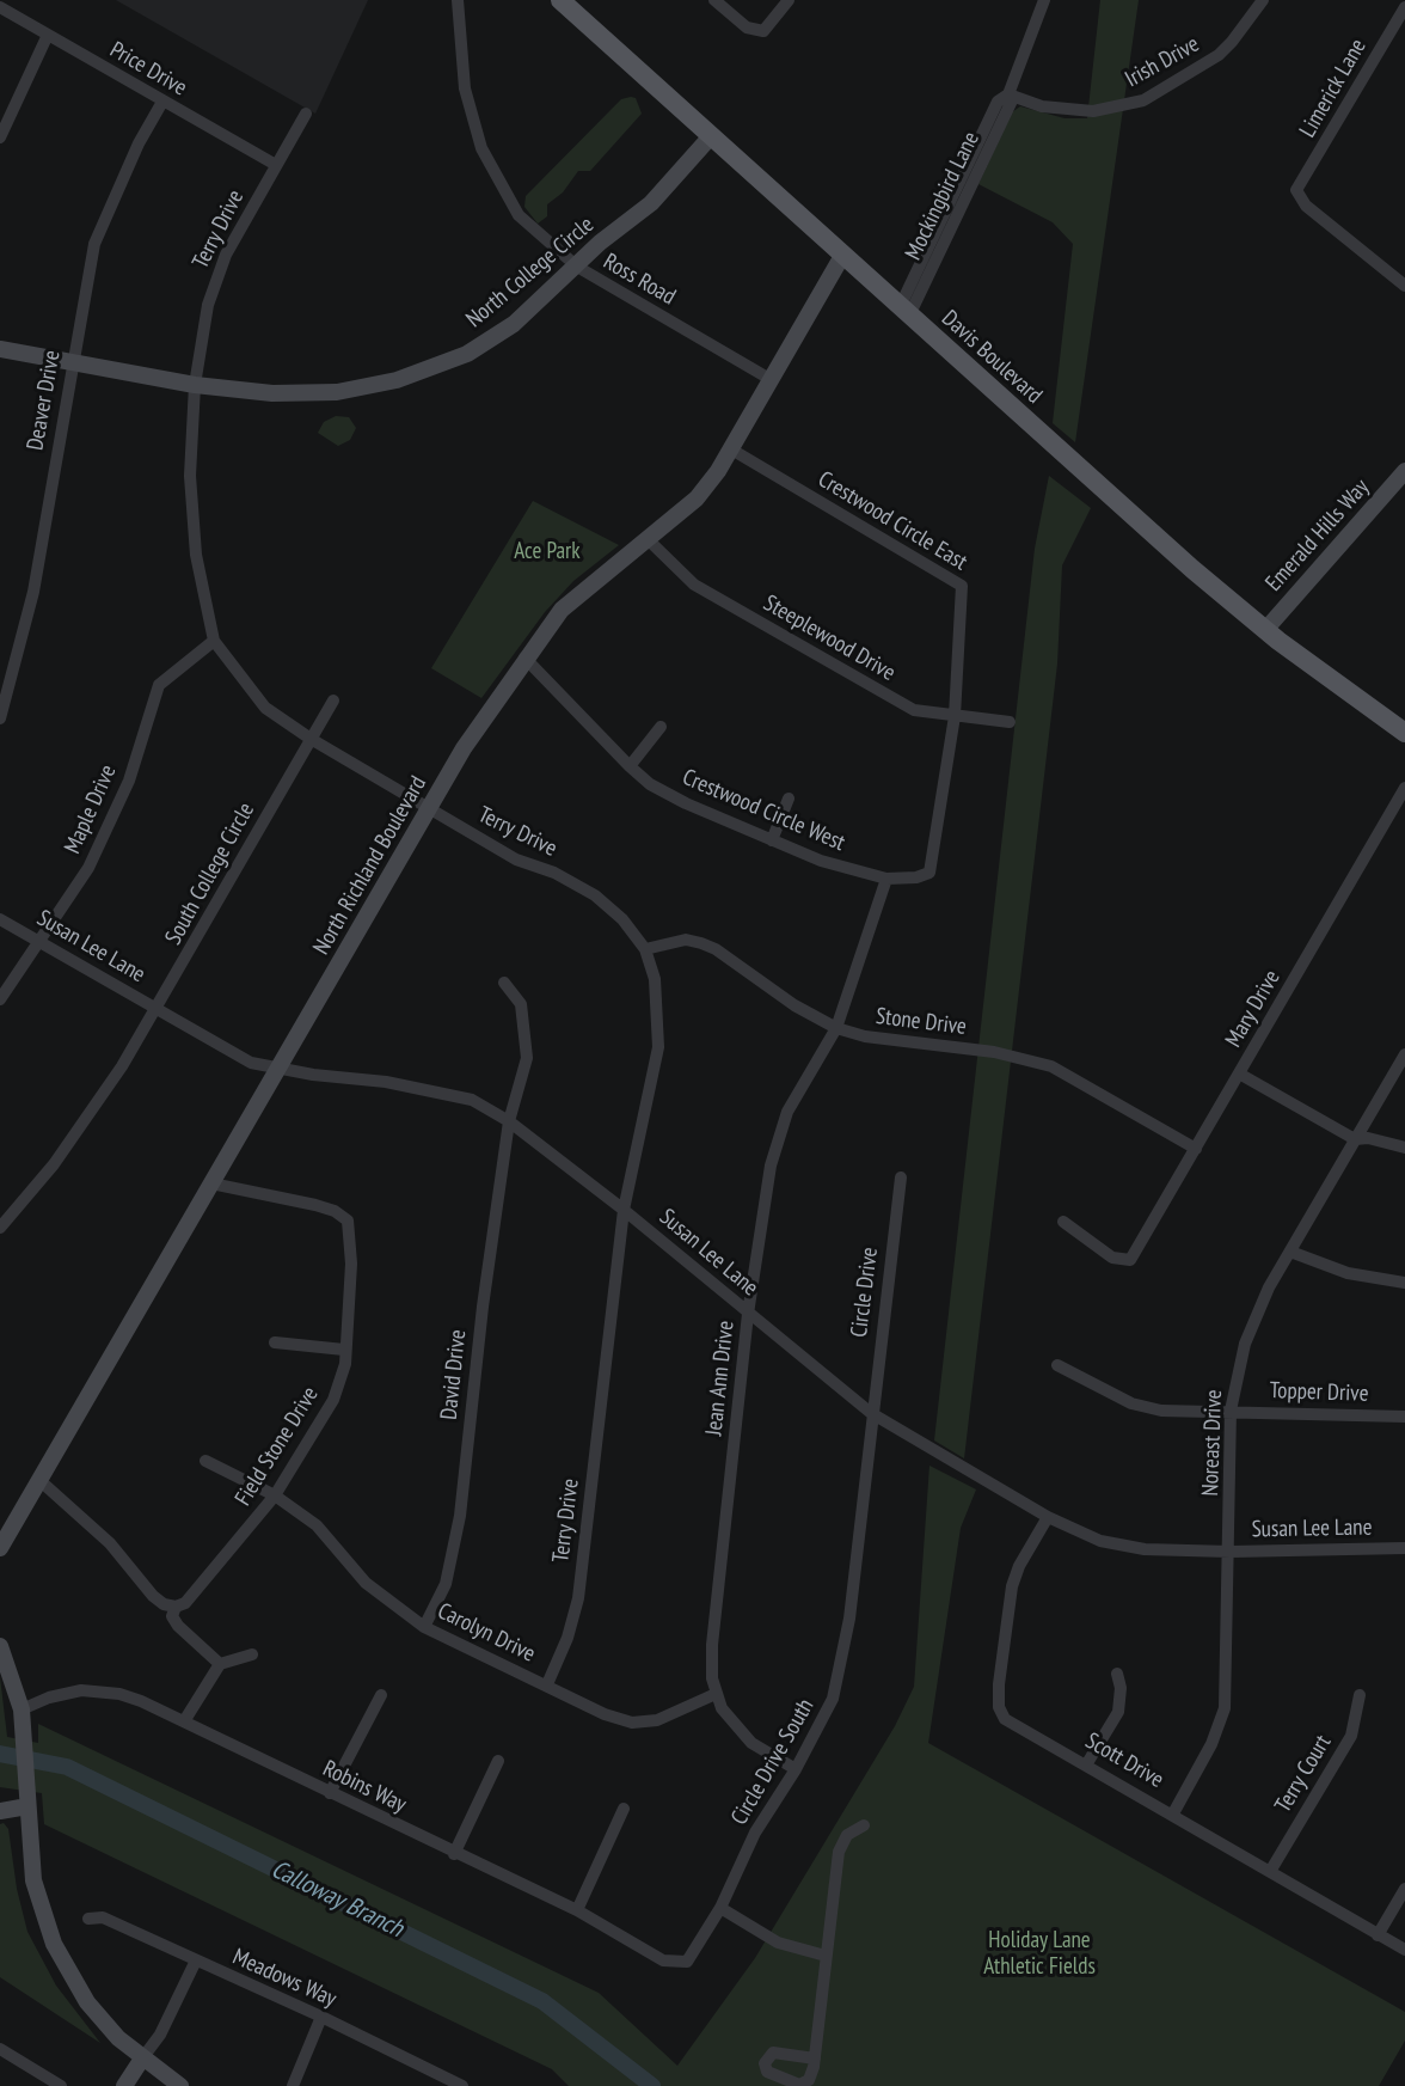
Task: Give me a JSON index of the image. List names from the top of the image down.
{
  "streets": {
    "main road": ["Davis Boulevard"],
    "street": [
      "Irish Drive",
      "Price Drive",
      "Limerick Lane",
      "Mockingbird Lane",
      "Terry Drive",
      "North College Circle",
      "Ross Road",
      "Deaver Drive",
      "Crestwood Circle East",
      "Emerald Hills Way",
      "Steeplewood Drive",
      "Maple Drive",
      "Crestwood Circle West",
      "North Richland Boulevard",
      "South College Circle",
      "Susan Lee Lane",
      "Mary Drive",
      "Stone Drive",
      "Circle Drive",
      "David Drive",
      "Jean Ann Drive",
      "Topper Drive",
      "Noreast Drive",
      "Field Stone Drive",
      "Carolyn Drive",
      "Scott Drive",
      "Circle Drive South",
      "Terry Court",
      "Robins Way",
      "Meadows Way"
    ]
  },
  "crossings": [
    ["Irish Drive", "Mockingbird Lane"],
    ["Price Drive", "Terry Drive"],
    ["Price Drive", "Deaver Drive"],
    ["Mockingbird Lane", "Davis Boulevard"],
    ["Terry Drive", "North College Circle"],
    ["Terry Drive", "Maple Drive"],
    ["Terry Drive", "North Richland Boulevard"],
    ["Terry Drive", "South College Circle"],
    ["Terry Drive", "Susan Lee Lane"],
    ["Terry Drive", "Stone Drive"],
    ["Terry Drive", "Carolyn Drive"],
    ["North College Circle", "Ross Road"],
    ["North College Circle", "Davis Boulevard"],
    ["North College Circle", "Deaver Drive"],
    ["Ross Road", "North Richland Boulevard"],
    ["Davis Boulevard", "Emerald Hills Way"],
    ["Davis Boulevard", "North Richland Boulevard"],
    ["Crestwood Circle East", "Steeplewood Drive"],
    ["Crestwood Circle East", "Crestwood Circle West"],
    ["Crestwood Circle East", "North Richland Boulevard"],
    ["Steeplewood Drive", "Crestwood Circle West"],
    ["Steeplewood Drive", "North Richland Boulevard"],
    ["Maple Drive", "Susan Lee Lane"],
    ["Crestwood Circle West", "North Richland Boulevard"],
    ["Crestwood Circle West", "Jean Ann Drive"],
    ["North Richland Boulevard", "Susan Lee Lane"],
    ["North Richland Boulevard", "Field Stone Drive"],
    ["South College Circle", "Susan Lee Lane"],
    ["Susan Lee Lane", "Circle Drive"],
    ["Susan Lee Lane", "David Drive"],
    ["Susan Lee Lane", "Jean Ann Drive"],
    ["Susan Lee Lane", "Noreast Drive"],
    ["Susan Lee Lane", "Scott Drive"],
    ["Susan Lee Lane", "Circle Drive South"],
    ["Mary Drive", "Stone Drive"],
    ["Stone Drive", "Jean Ann Drive"],
    ["Circle Drive", "Circle Drive South"],
    ["David Drive", "Carolyn Drive"],
    ["Jean Ann Drive", "Carolyn Drive"],
    ["Jean Ann Drive", "Circle Drive South"],
    ["Topper Drive", "Noreast Drive"],
    ["Noreast Drive", "Scott Drive"],
    ["Field Stone Drive", "Carolyn Drive"],
    ["Scott Drive", "Terry Court"],
    ["Circle Drive South", "Robins Way"]
  ],
  "water": ["Calloway Branch"],
  "parks": ["Ace Park", "Holiday Lane Athletic Fields"]
}
